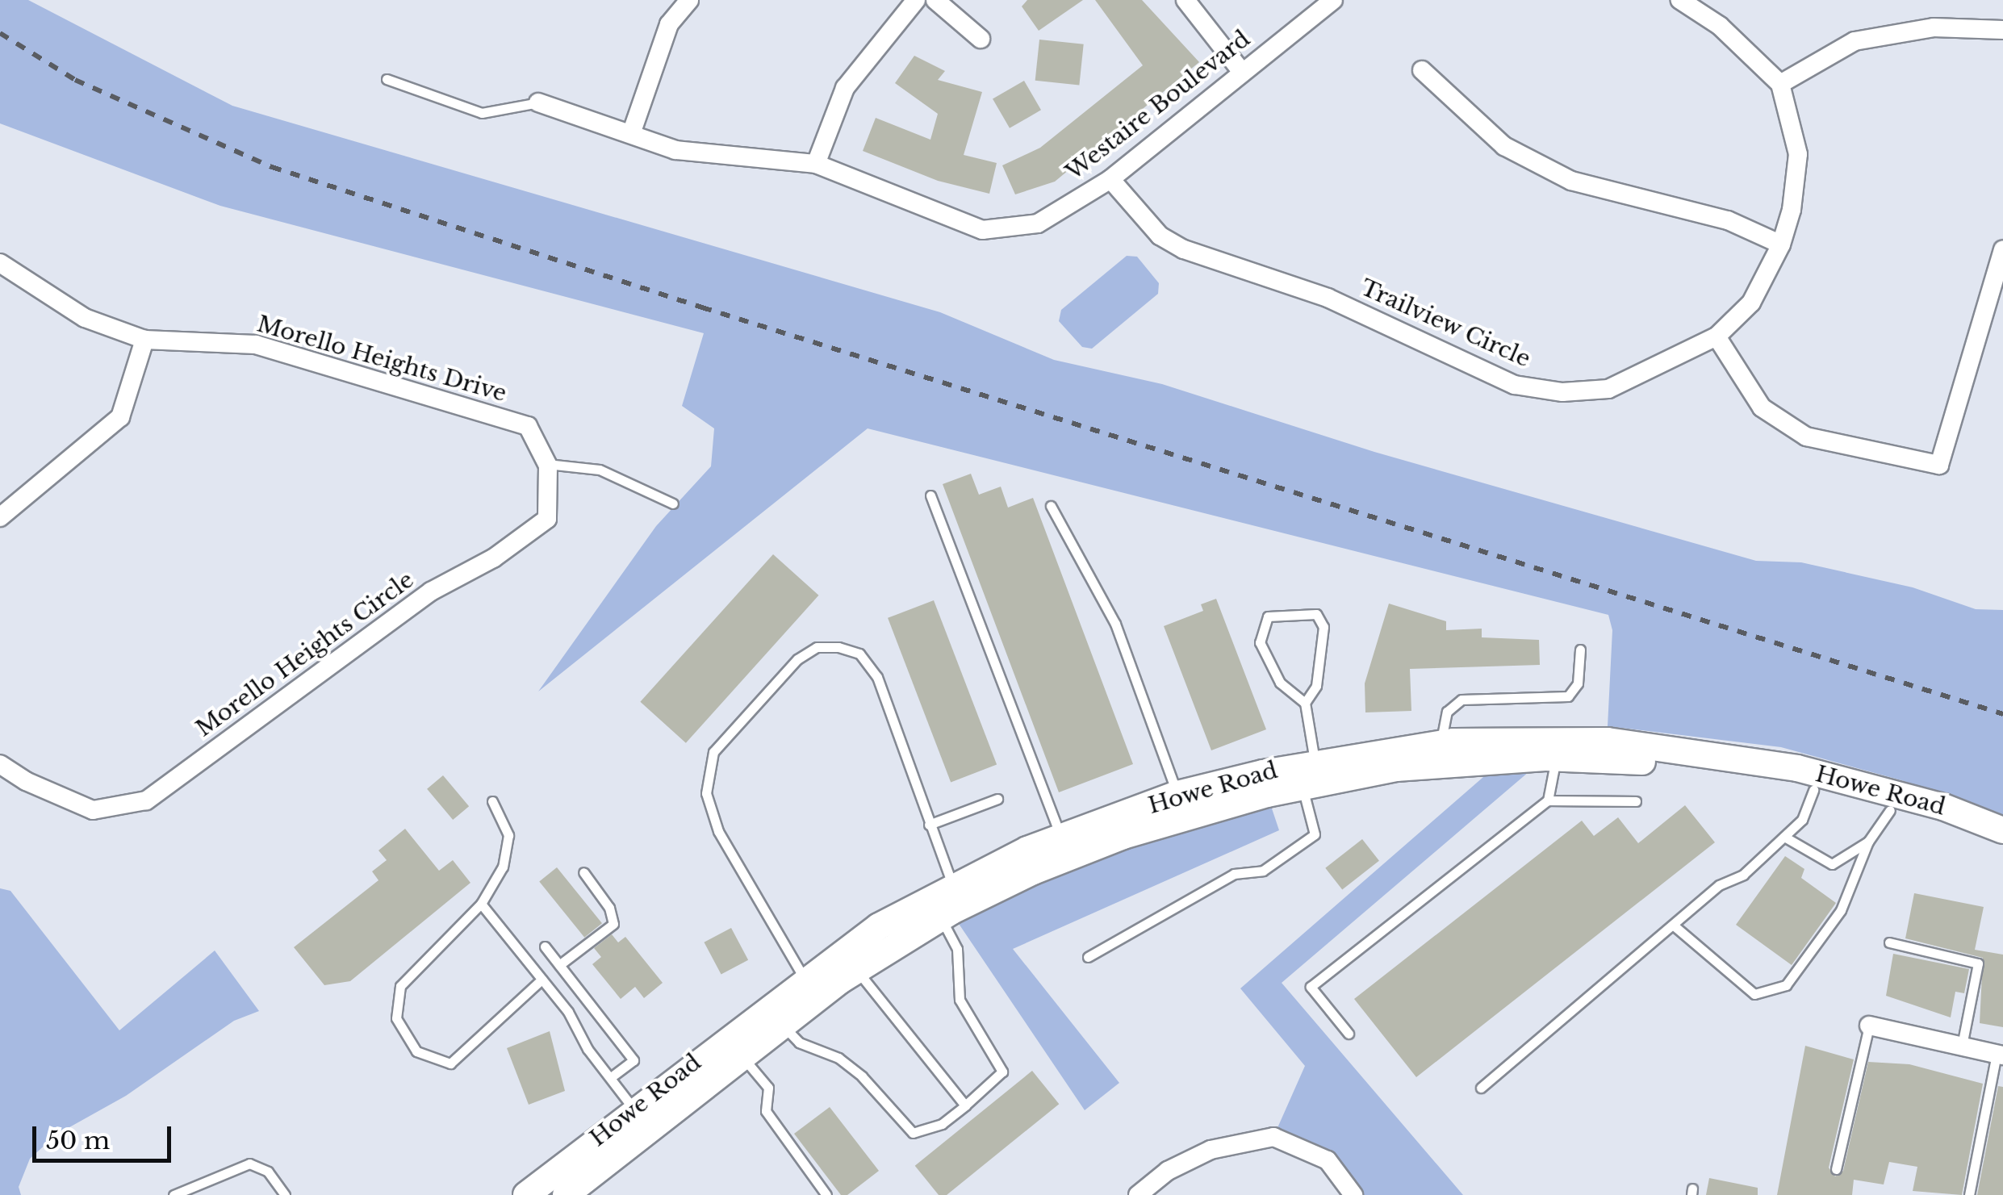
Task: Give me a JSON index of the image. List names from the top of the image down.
{
  "streets": {
    "street": [
      "Westaire Boulevard",
      "Trailview Circle",
      "Morello Heights Drive",
      "Morello Heights Circle",
      "Howe Road"
    ]
  },
  "crossings": [
    ["Westaire Boulevard", "Trailview Circle"],
    ["Morello Heights Drive", "Morello Heights Circle"]
  ],
  "scale_bar": "50 m"
}
